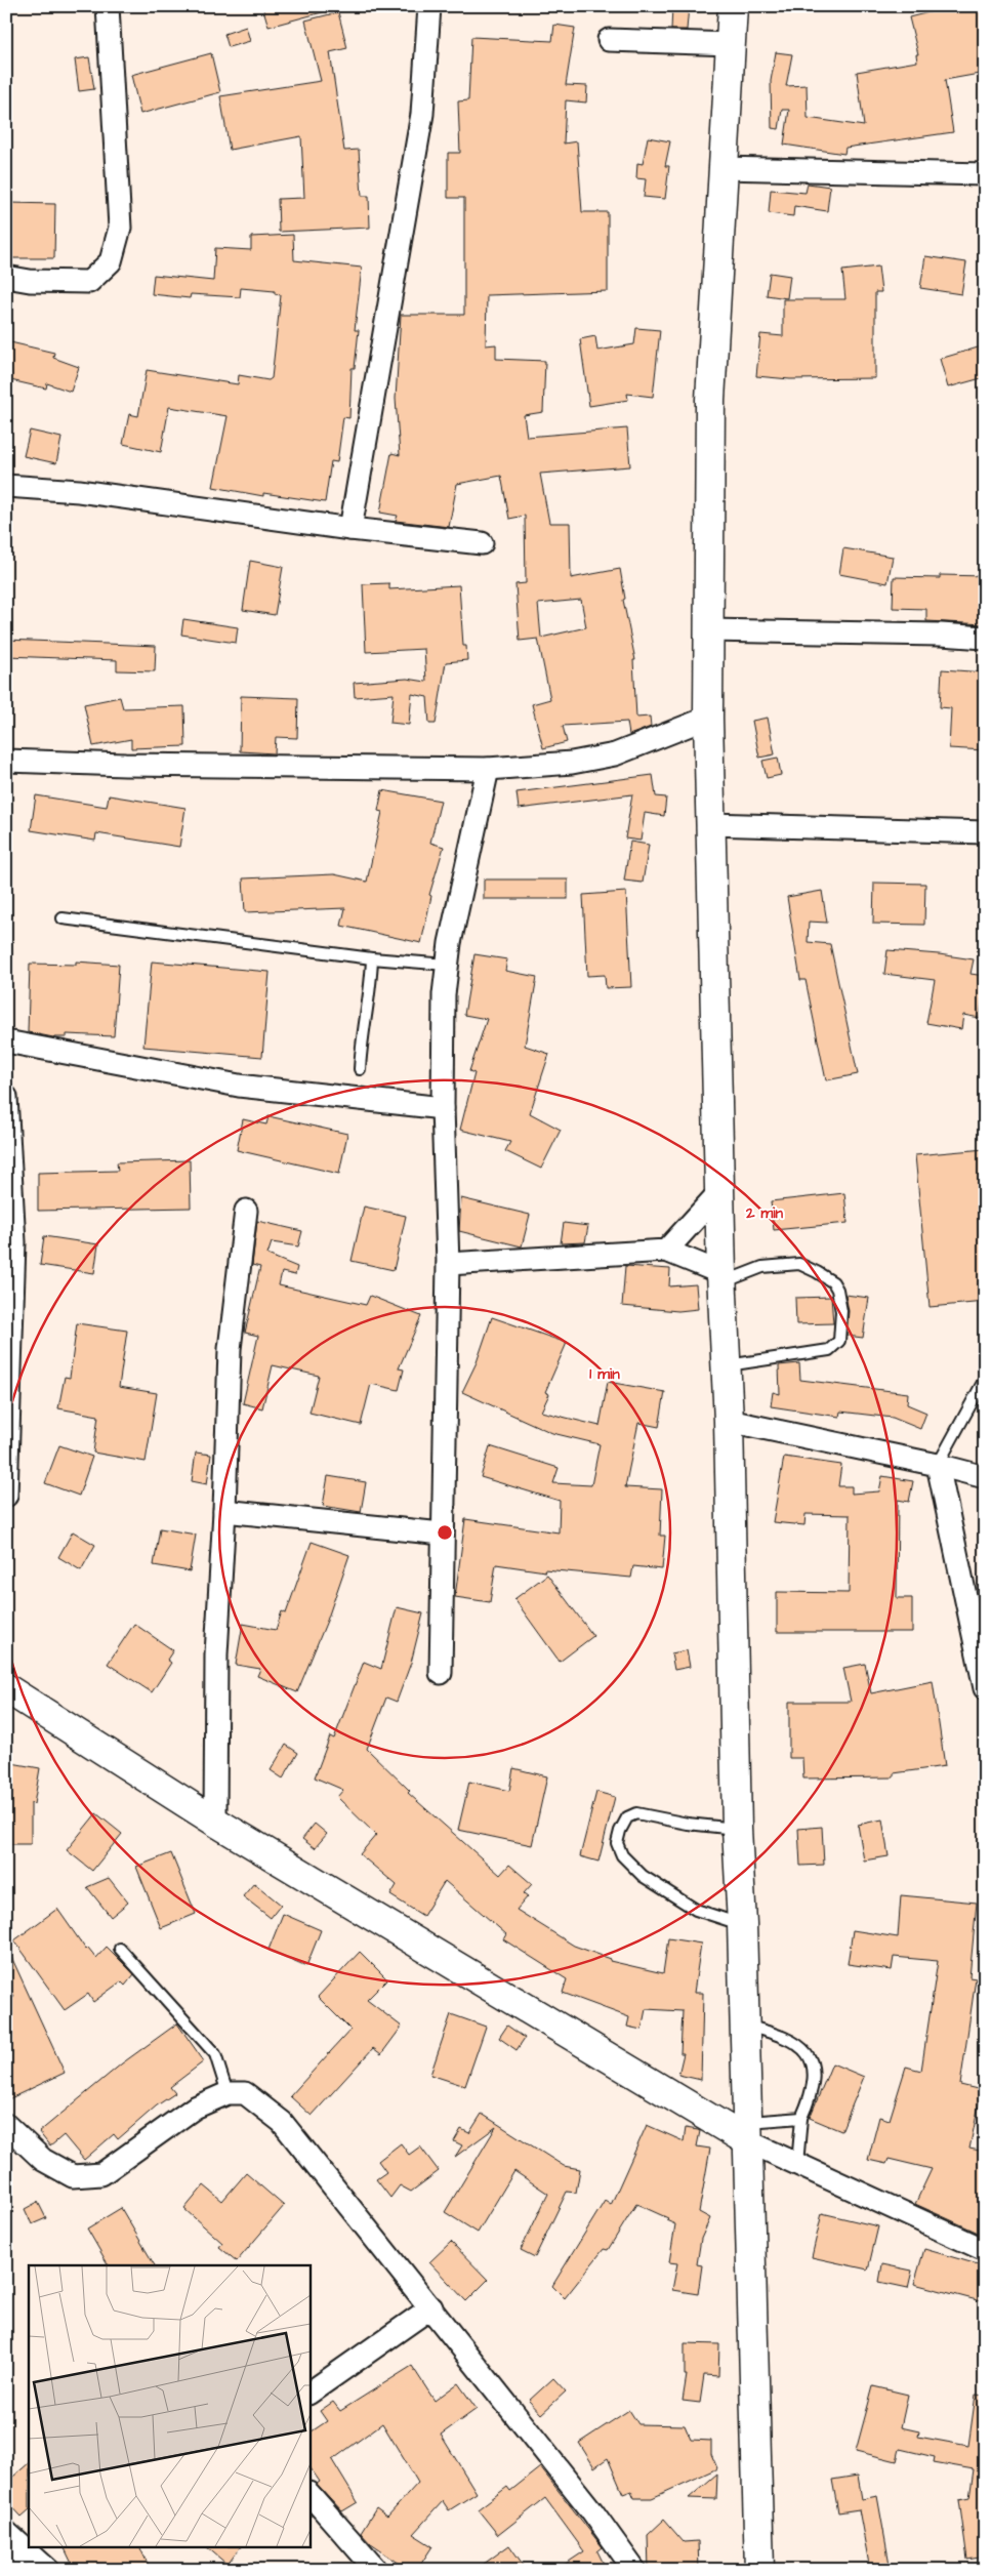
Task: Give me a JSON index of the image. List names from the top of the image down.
{
  "rings": ["2 min", "1 min"]
}
